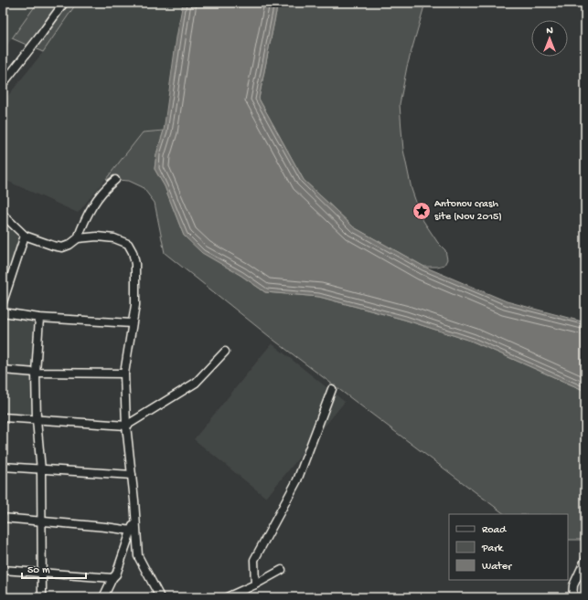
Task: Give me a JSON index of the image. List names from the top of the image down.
{
  "places": {
    "place": ["Antonov crash site (Nov 2015)"]
  },
  "legend": ["Road", "Park", "Water"],
  "scale_bar": "50 m",
  "north": "top"
}
